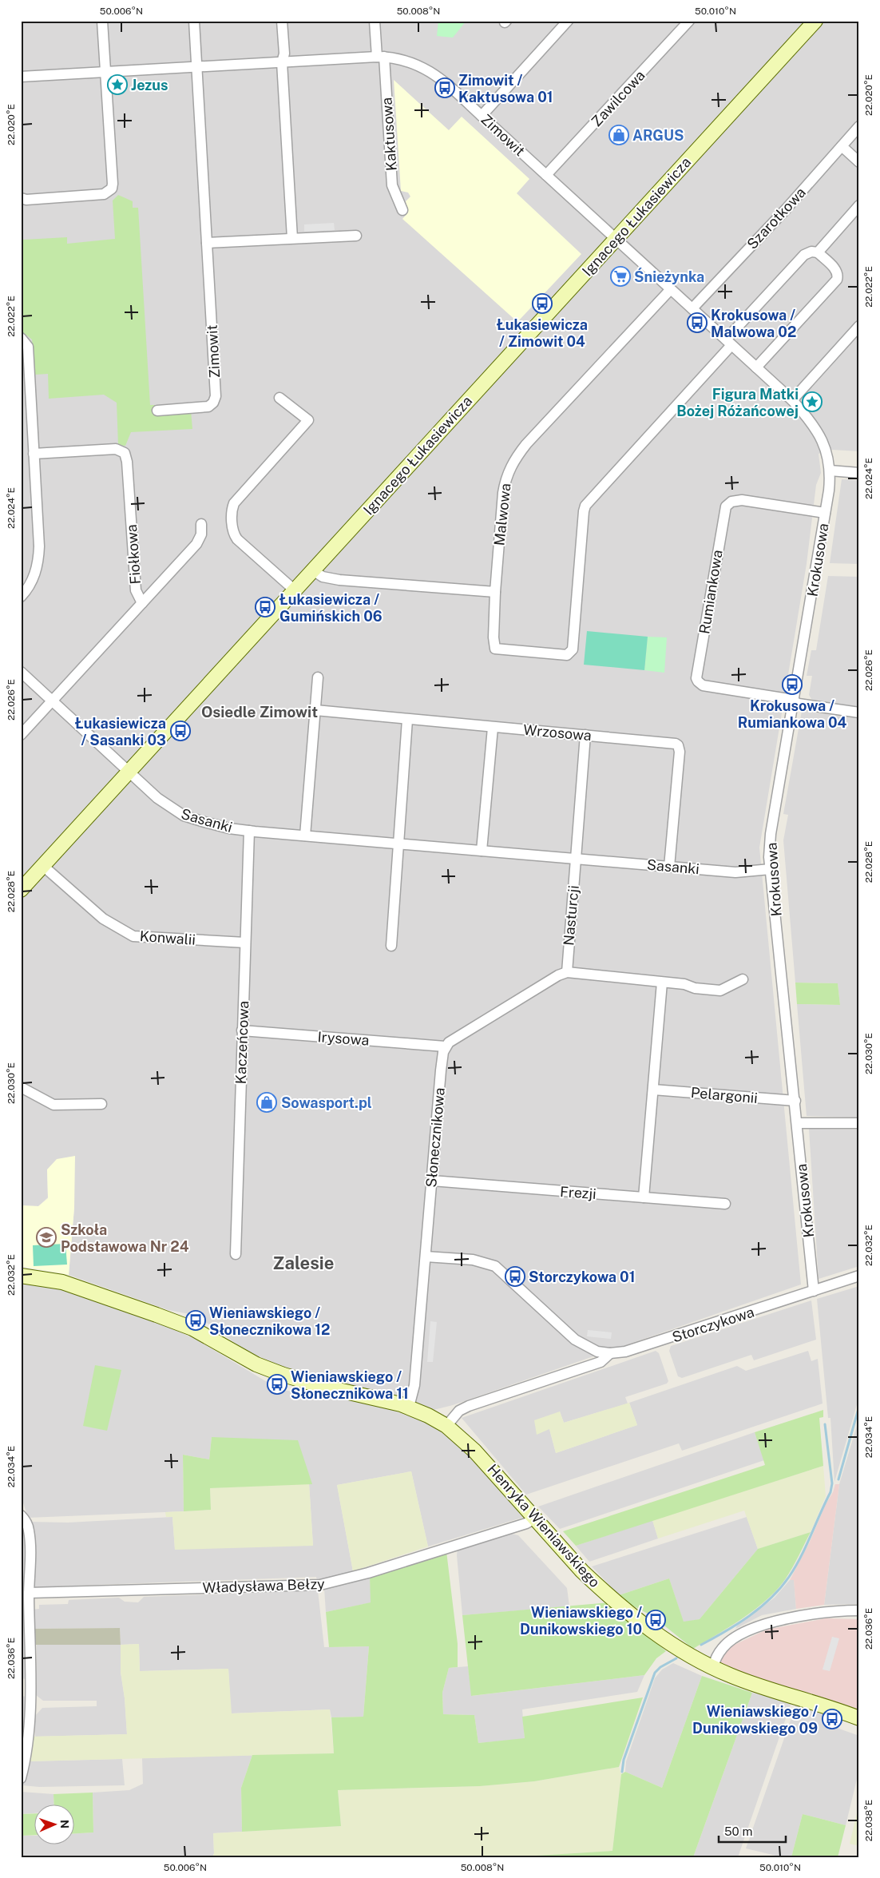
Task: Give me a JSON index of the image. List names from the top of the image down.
{
  "streets": {
    "street": [
      "Zawilcowa",
      "Kaktusowa",
      "Zimowit",
      "Ignacego Łukasiewicza",
      "Szarotkowa",
      "Malwowa",
      "Fiołkowa",
      "Krokusowa",
      "Rumiankowa",
      "Wrzosowa",
      "Sasanki",
      "Nasturcji",
      "Konwalii",
      "Irysowa",
      "Kaczeńcowa",
      "Pelargonii",
      "Słonecznikowa",
      "Frezji",
      "Storczykowa",
      "Henryka Wieniawskiego",
      "Władysława Bełzy"
    ]
  },
  "crossings": [
    ["Zawilcowa", "Zimowit"],
    ["Kaktusowa", "Zimowit"],
    ["Zimowit", "Ignacego Łukasiewicza"],
    ["Zimowit", "Krokusowa"],
    ["Ignacego Łukasiewicza", "Krokusowa"],
    ["Ignacego Łukasiewicza", "Sasanki"],
    ["Ignacego Łukasiewicza", "Konwalii"],
    ["Szarotkowa", "Krokusowa"],
    ["Malwowa", "Krokusowa"],
    ["Fiołkowa", "Sasanki"],
    ["Krokusowa", "Rumiankowa"],
    ["Krokusowa", "Sasanki"],
    ["Krokusowa", "Pelargonii"],
    ["Krokusowa", "Storczykowa"],
    ["Wrzosowa", "Sasanki"],
    ["Sasanki", "Nasturcji"],
    ["Sasanki", "Kaczeńcowa"],
    ["Konwalii", "Kaczeńcowa"],
    ["Irysowa", "Kaczeńcowa"],
    ["Irysowa", "Słonecznikowa"],
    ["Słonecznikowa", "Frezji"],
    ["Słonecznikowa", "Storczykowa"],
    ["Słonecznikowa", "Henryka Wieniawskiego"],
    ["Storczykowa", "Henryka Wieniawskiego"],
    ["Henryka Wieniawskiego", "Władysława Bełzy"]
  ],
  "districts": ["Osiedle Zimowit", "Zalesie"],
  "places": {
    "place": ["Jezus", "Figura Matki Bożej Różańcowej"],
    "bus stop": [
      "Zimowit / Kaktusowa 01",
      "Łukasiewicza / Zimowit 04",
      "Krokusowa / Malwowa 02",
      "Łukasiewicza / Gumińskich 06",
      "Krokusowa / Rumiankowa 04",
      "Łukasiewicza / Sasanki 03",
      "Storczykowa 01",
      "Wieniawskiego / Słonecznikowa 12",
      "Wieniawskiego / Słonecznikowa 11",
      "Wieniawskiego / Dunikowskiego 10",
      "Wieniawskiego / Dunikowskiego 09"
    ],
    "shop": ["ARGUS", "Sowasport.pl"],
    "supermarket": ["Śnieżynka"],
    "school or university": ["Szkoła Podstawowa Nr 24"]
  },
  "scale_bar": "50 m",
  "north": "right",
  "coordinates": [
    "50.006°N",
    "50.008°N",
    "50.010°N",
    "22.020°E",
    "22.022°E",
    "22.024°E",
    "22.026°E",
    "22.028°E",
    "22.030°E",
    "22.032°E",
    "22.034°E",
    "22.036°E",
    "22.038°E"
  ]
}
